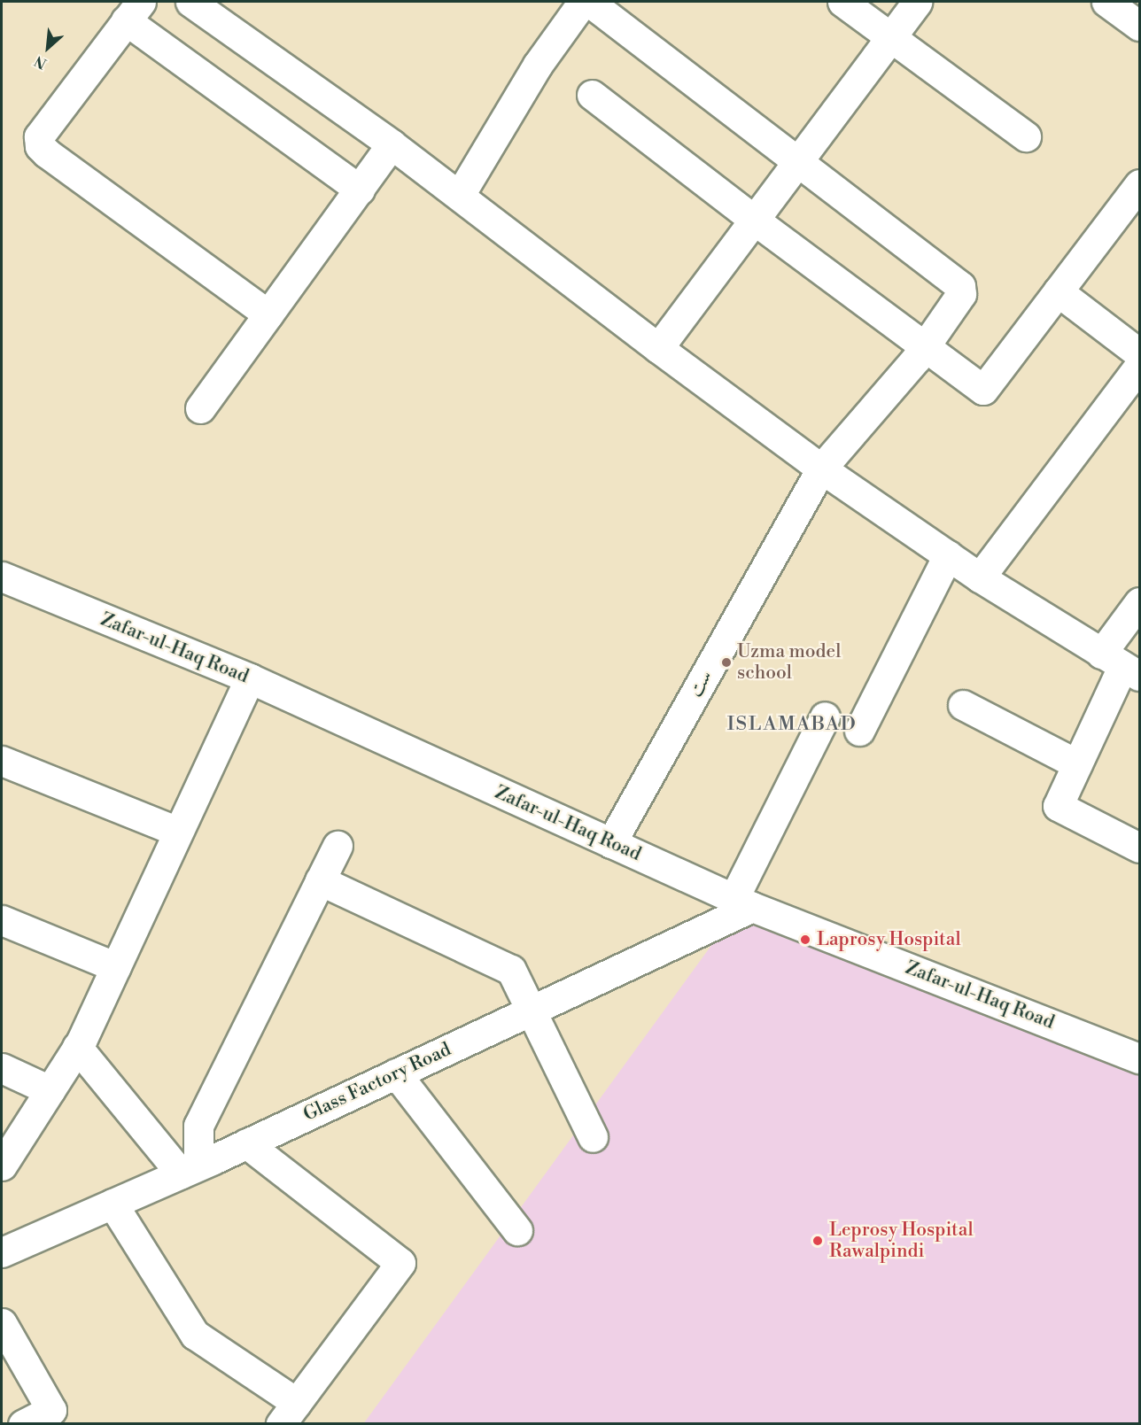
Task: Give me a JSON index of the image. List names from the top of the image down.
{
  "streets": {
    "street": ["Zafar-ul-Haq Road", "ست", "Glass Factory Road"]
  },
  "crossings": [
    ["Zafar-ul-Haq Road", "ست"],
    ["Zafar-ul-Haq Road", "Glass Factory Road"]
  ],
  "districts": ["ISLAMABAD"],
  "places": ["Uzma model school", "Laprosy Hospital", "Leprosy Hospital Rawalpindi"],
  "north": "bottom left"
}
